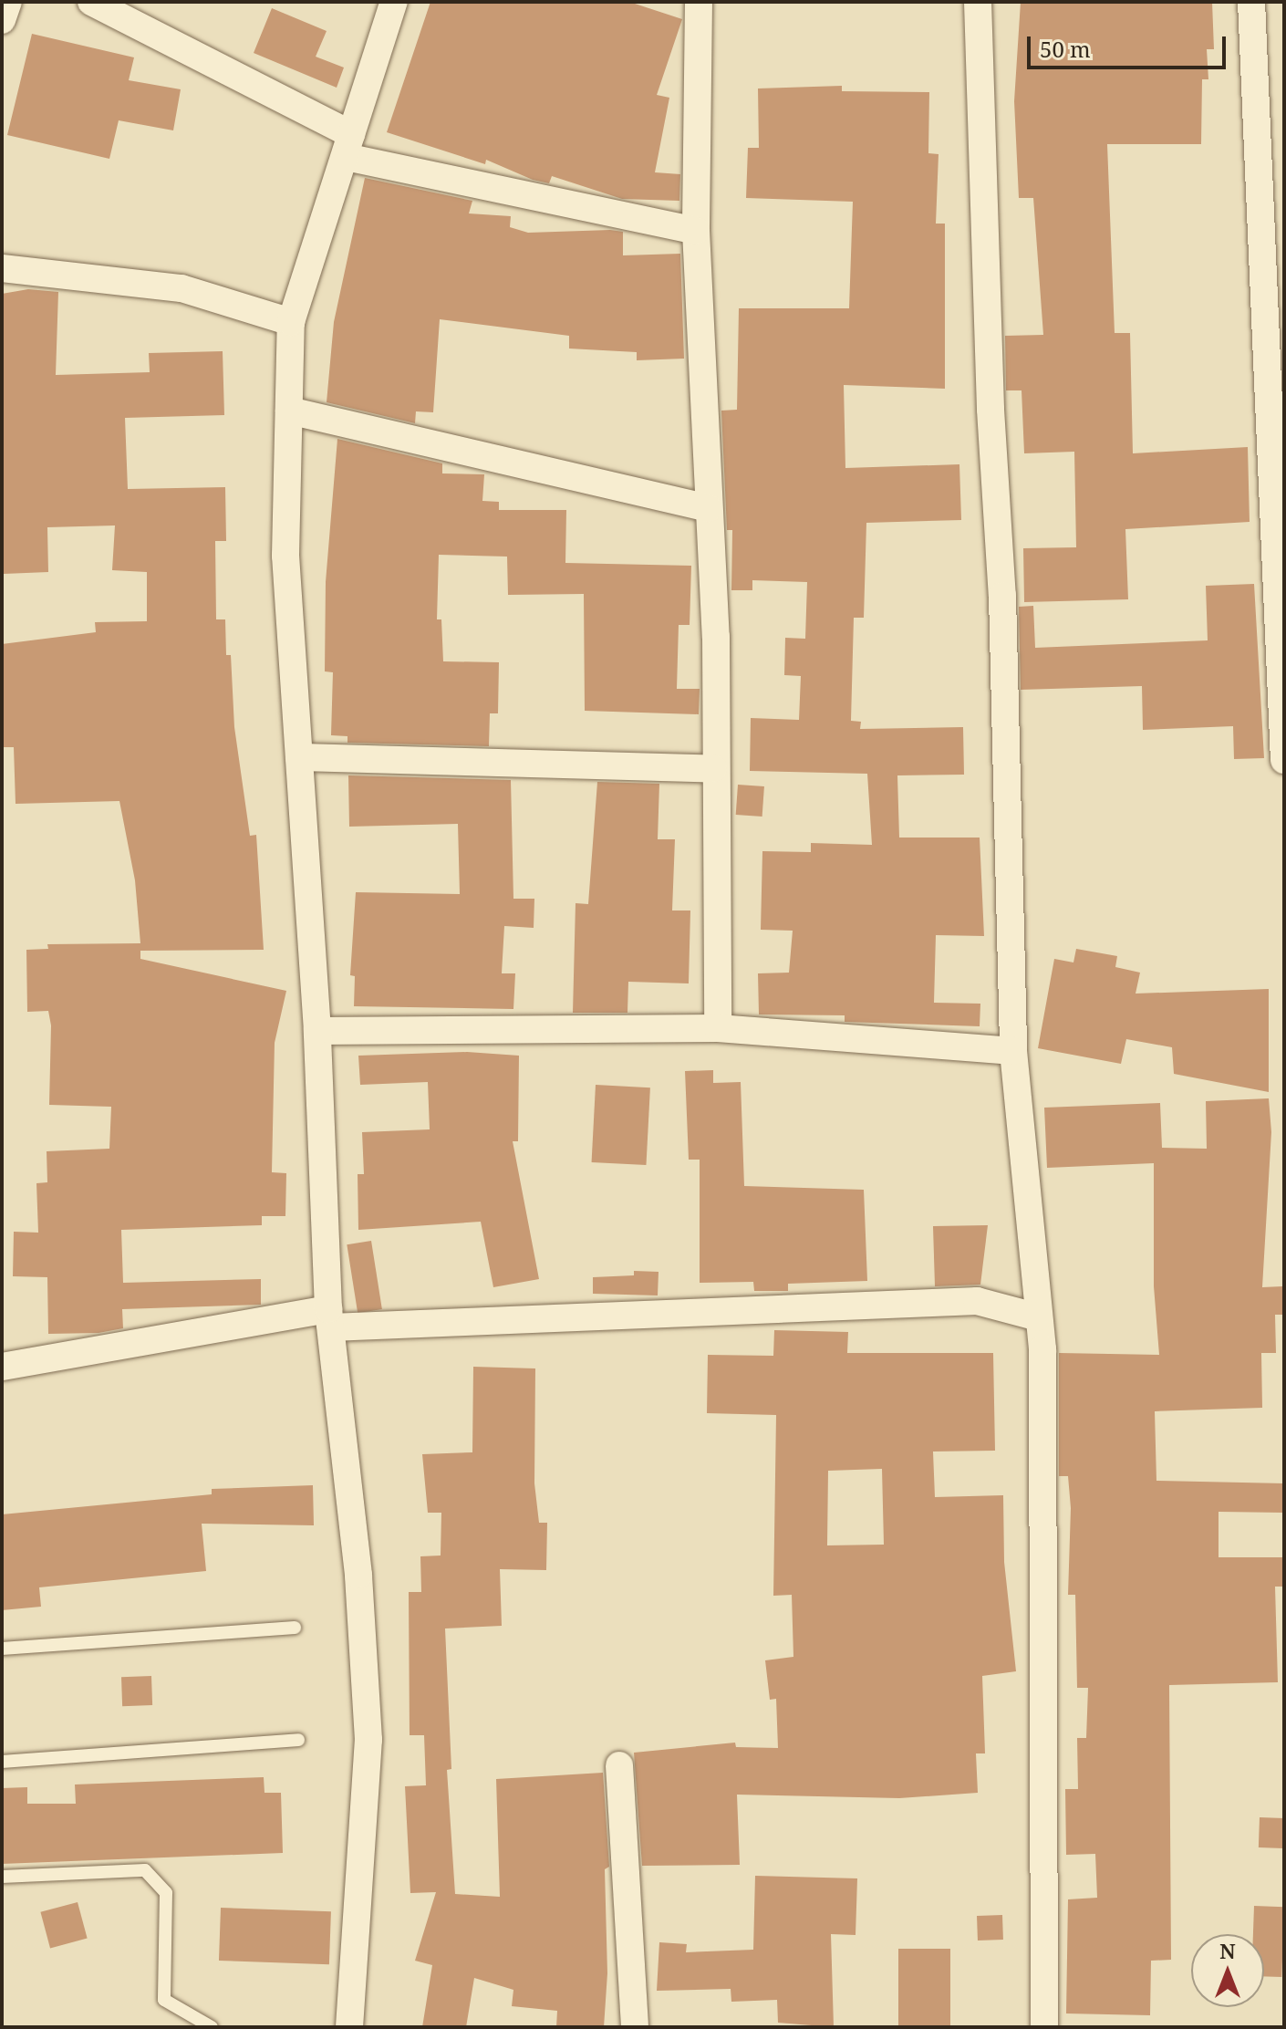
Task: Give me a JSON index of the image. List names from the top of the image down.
{
  "scale_bar": "50 m",
  "north": "top"
}
